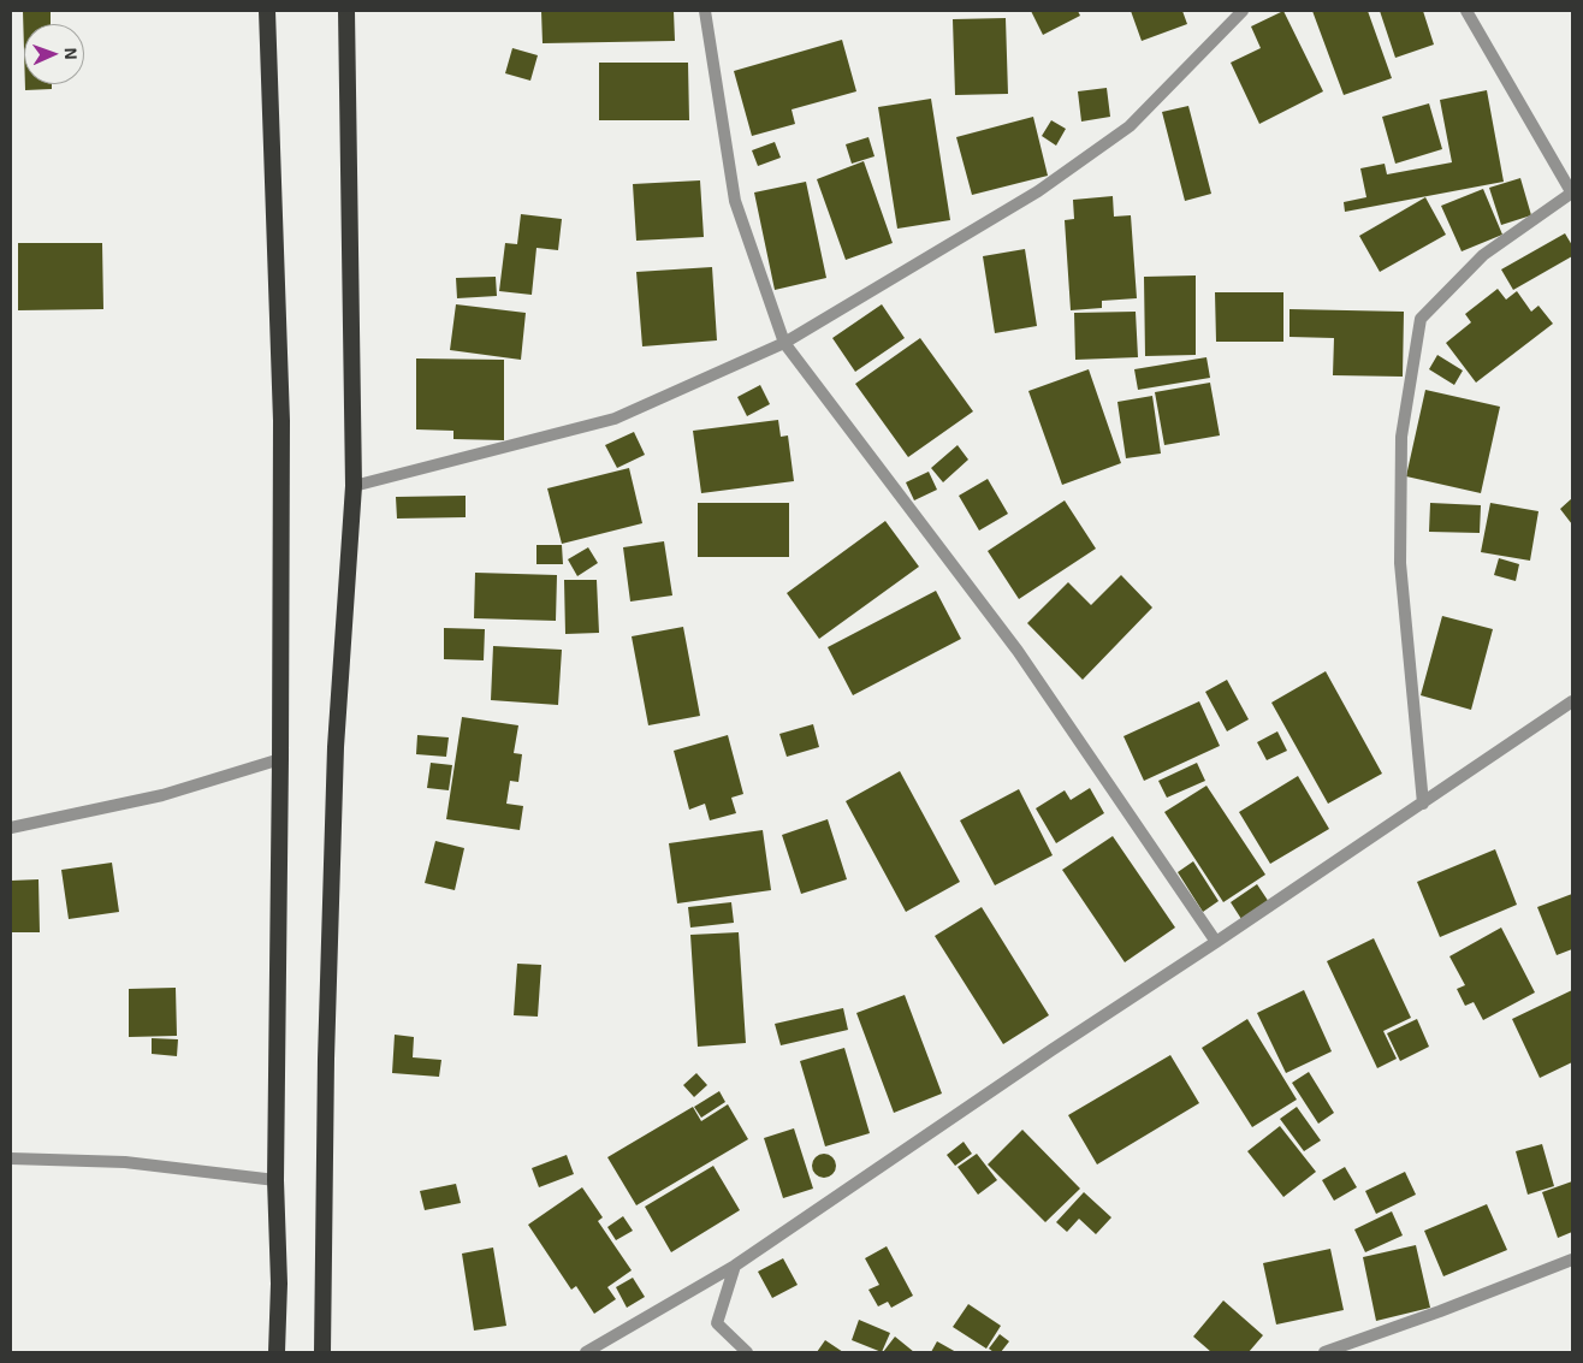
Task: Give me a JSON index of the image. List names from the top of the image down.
{
  "north": "right"
}
